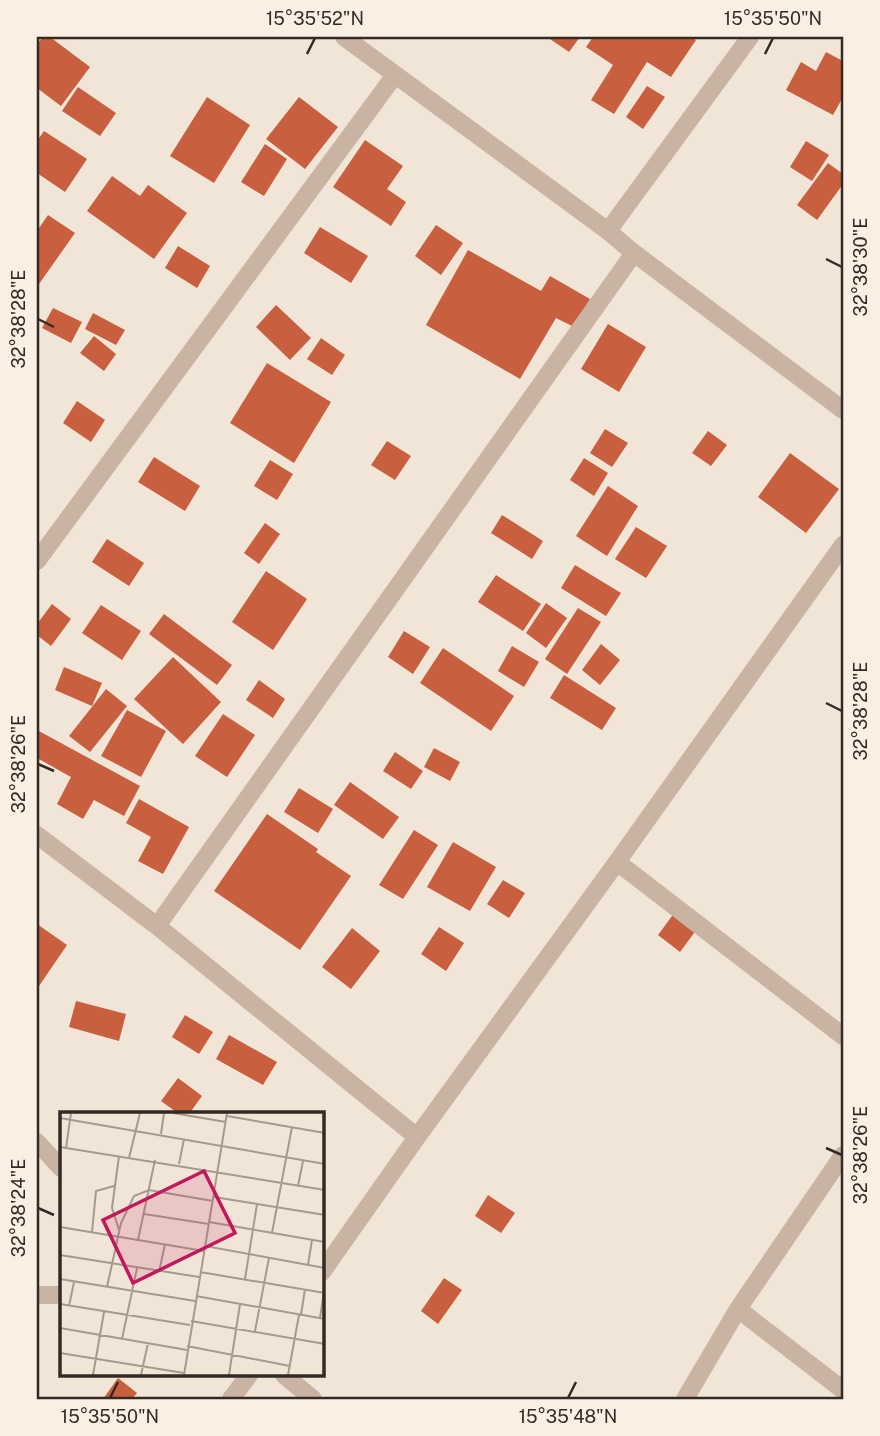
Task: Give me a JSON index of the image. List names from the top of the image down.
{
  "coordinates": [
    "15°35'52\"N",
    "15°35'50\"N",
    "32°38'30\"E",
    "32°38'28\"E",
    "32°38'26\"E",
    "32°38'24\"E",
    "15°35'48\"N"
  ]
}
